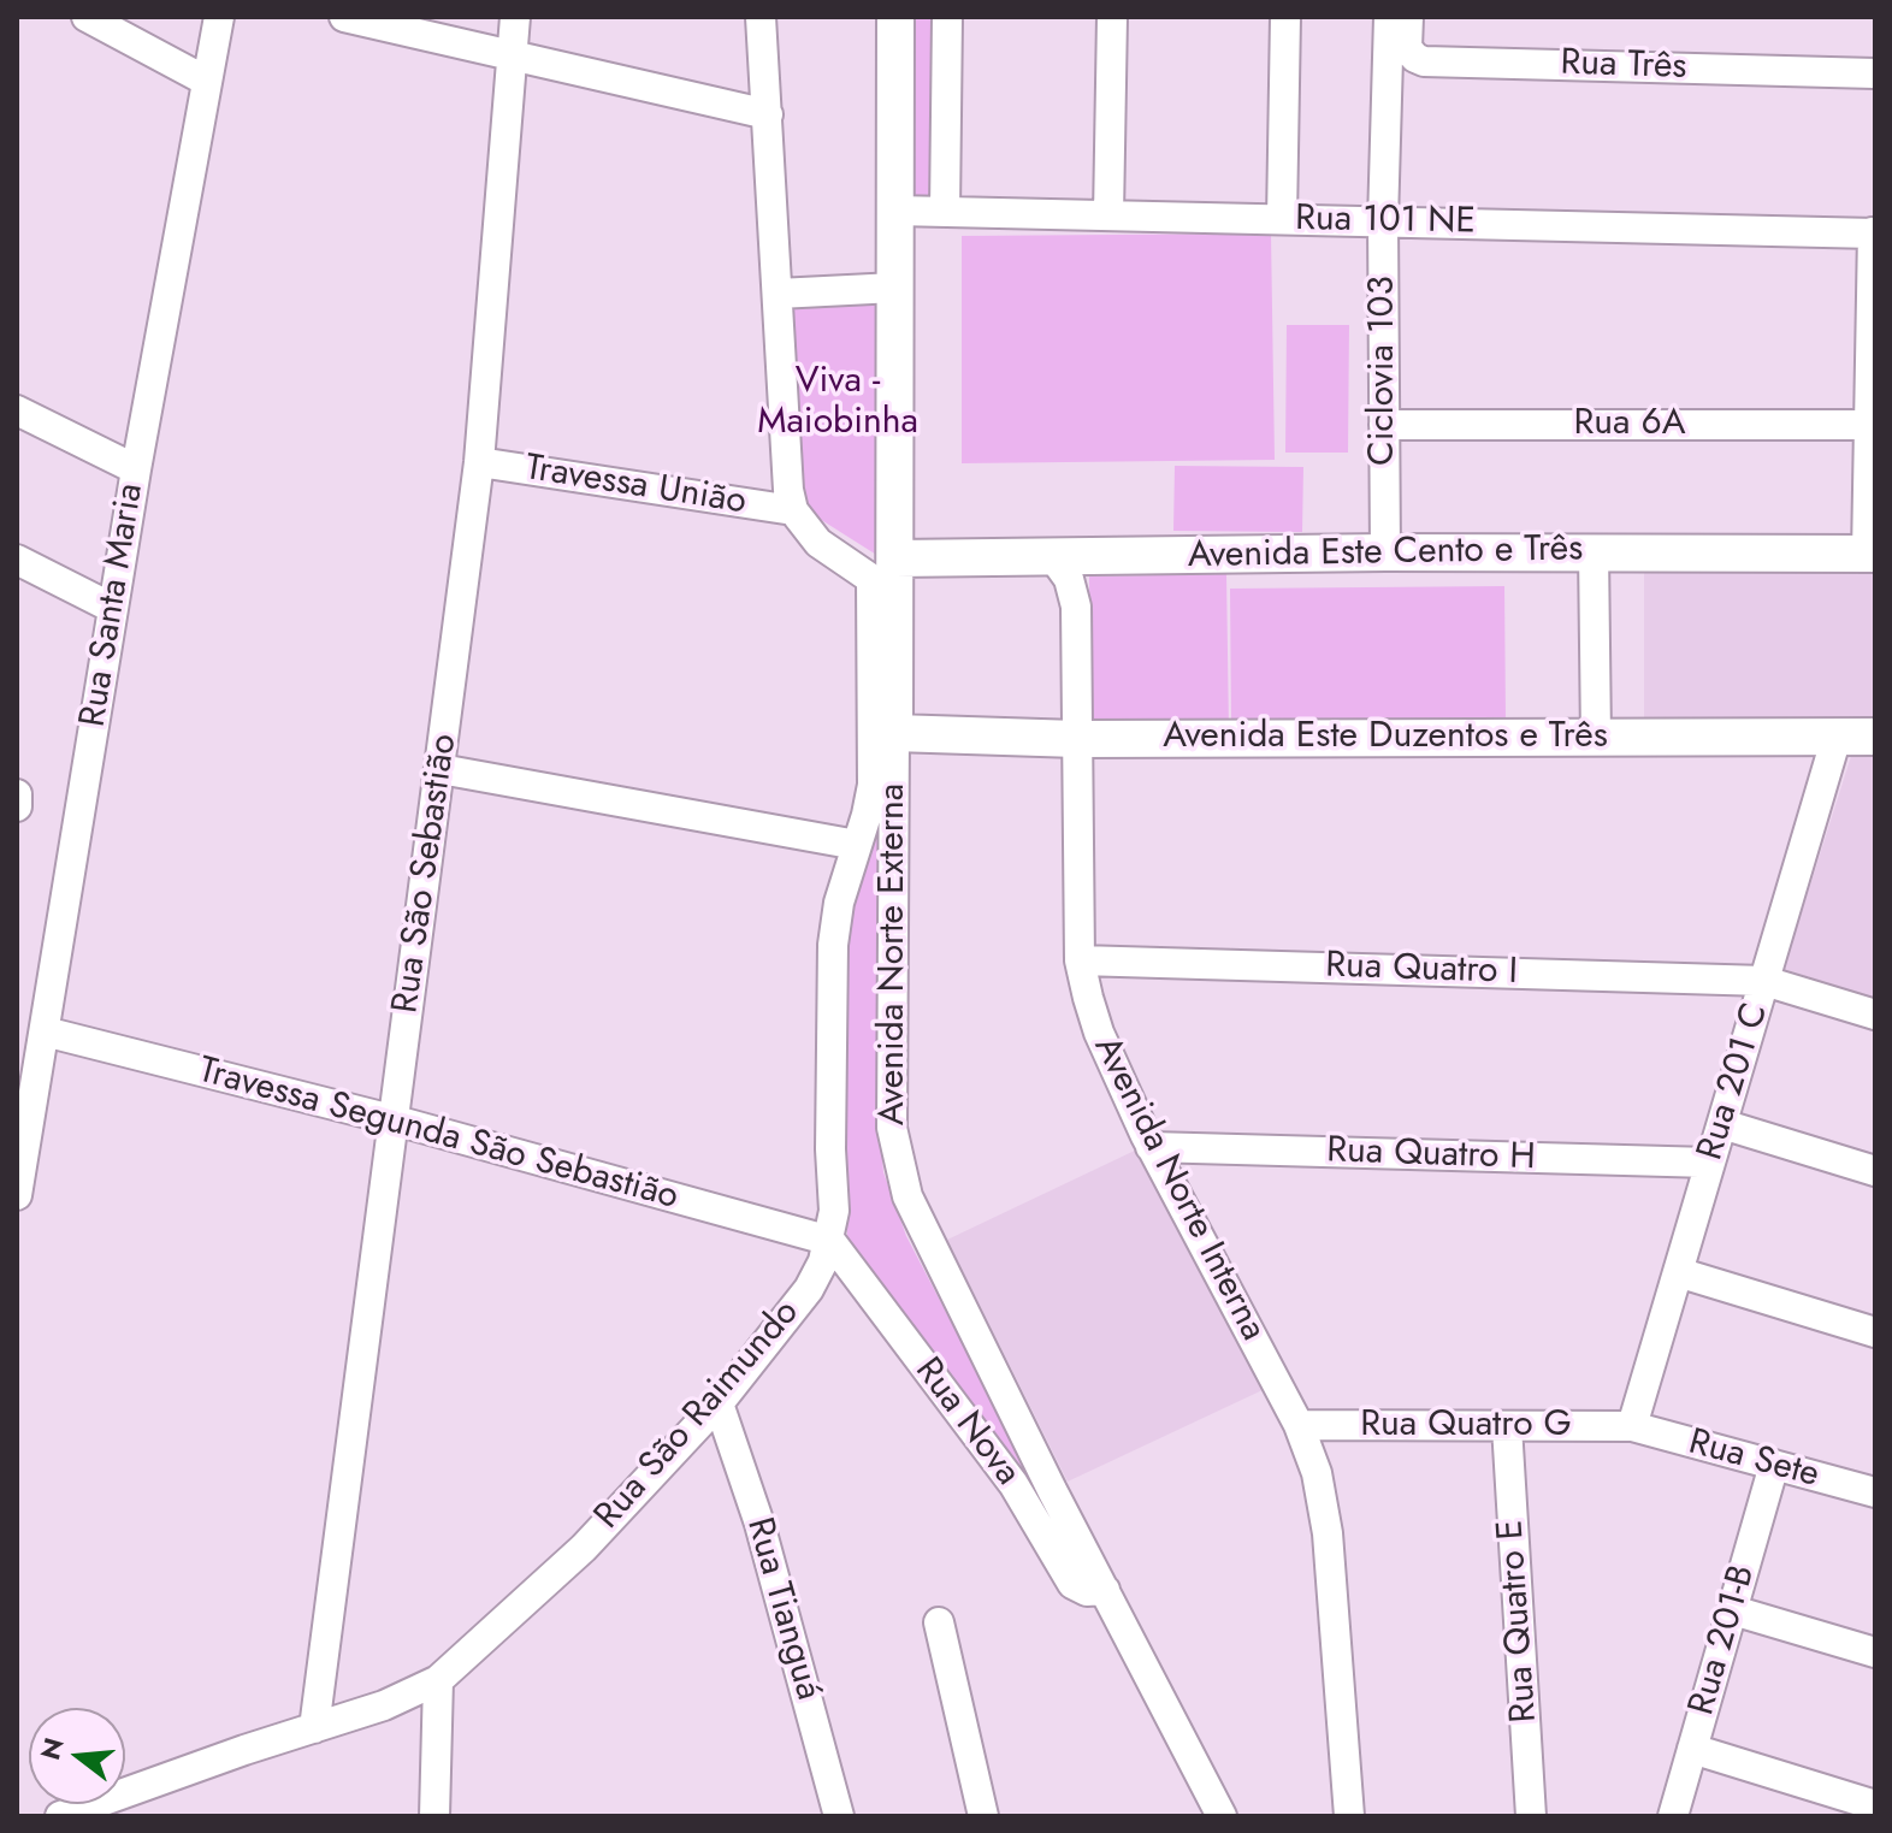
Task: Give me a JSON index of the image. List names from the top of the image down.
{
  "streets": {
    "main road": ["Avenida Este Cento e Três", "Avenida Este Duzentos e Três", "Avenida Norte Externa"],
    "street": [
      "Rua Três",
      "Rua 101 NE",
      "Ciclovia 103",
      "Rua 6A",
      "Travessa União",
      "Rua Santa Maria",
      "Rua São Sebastião",
      "Rua Quatro I",
      "Rua 201 C",
      "Travessa Segunda São Sebastião",
      "Rua Quatro H",
      "Avenida Norte Interna",
      "Rua São Raimundo",
      "Rua Nova",
      "Rua Quatro G",
      "Rua Sete",
      "Rua Tianguá",
      "Rua Quatro E",
      "Rua 201-B"
    ]
  },
  "crossings": [
    ["Rua 101 NE", "Ciclovia 103"],
    ["Rua 101 NE", "Avenida Norte Externa"],
    ["Ciclovia 103", "Rua 6A"],
    ["Ciclovia 103", "Avenida Este Cento e Três"],
    ["Travessa União", "Rua São Sebastião"],
    ["Avenida Este Cento e Três", "Avenida Norte Externa"],
    ["Avenida Este Cento e Três", "Avenida Norte Interna"],
    ["Avenida Este Cento e Três", "Rua São Raimundo"],
    ["Rua Santa Maria", "Travessa Segunda São Sebastião"],
    ["Avenida Este Duzentos e Três", "Avenida Norte Externa"],
    ["Avenida Este Duzentos e Três", "Rua 201 C"],
    ["Avenida Este Duzentos e Três", "Avenida Norte Interna"],
    ["Rua São Sebastião", "Travessa Segunda São Sebastião"],
    ["Rua São Sebastião", "Rua São Raimundo"],
    ["Avenida Norte Externa", "Rua São Raimundo"],
    ["Avenida Norte Externa", "Rua Nova"],
    ["Rua Quatro I", "Rua 201 C"],
    ["Rua Quatro I", "Avenida Norte Interna"],
    ["Rua 201 C", "Rua Quatro H"],
    ["Rua 201 C", "Rua Quatro G"],
    ["Rua 201 C", "Rua Sete"],
    ["Travessa Segunda São Sebastião", "Rua São Raimundo"],
    ["Travessa Segunda São Sebastião", "Rua Nova"],
    ["Rua Quatro H", "Avenida Norte Interna"],
    ["Avenida Norte Interna", "Rua Quatro G"],
    ["Rua São Raimundo", "Rua Nova"],
    ["Rua São Raimundo", "Rua Tianguá"],
    ["Rua Quatro G", "Rua Sete"],
    ["Rua Quatro G", "Rua Quatro E"],
    ["Rua Sete", "Rua 201-B"]
  ],
  "parks": ["Viva - Maiobinha"],
  "north": "left"
}
